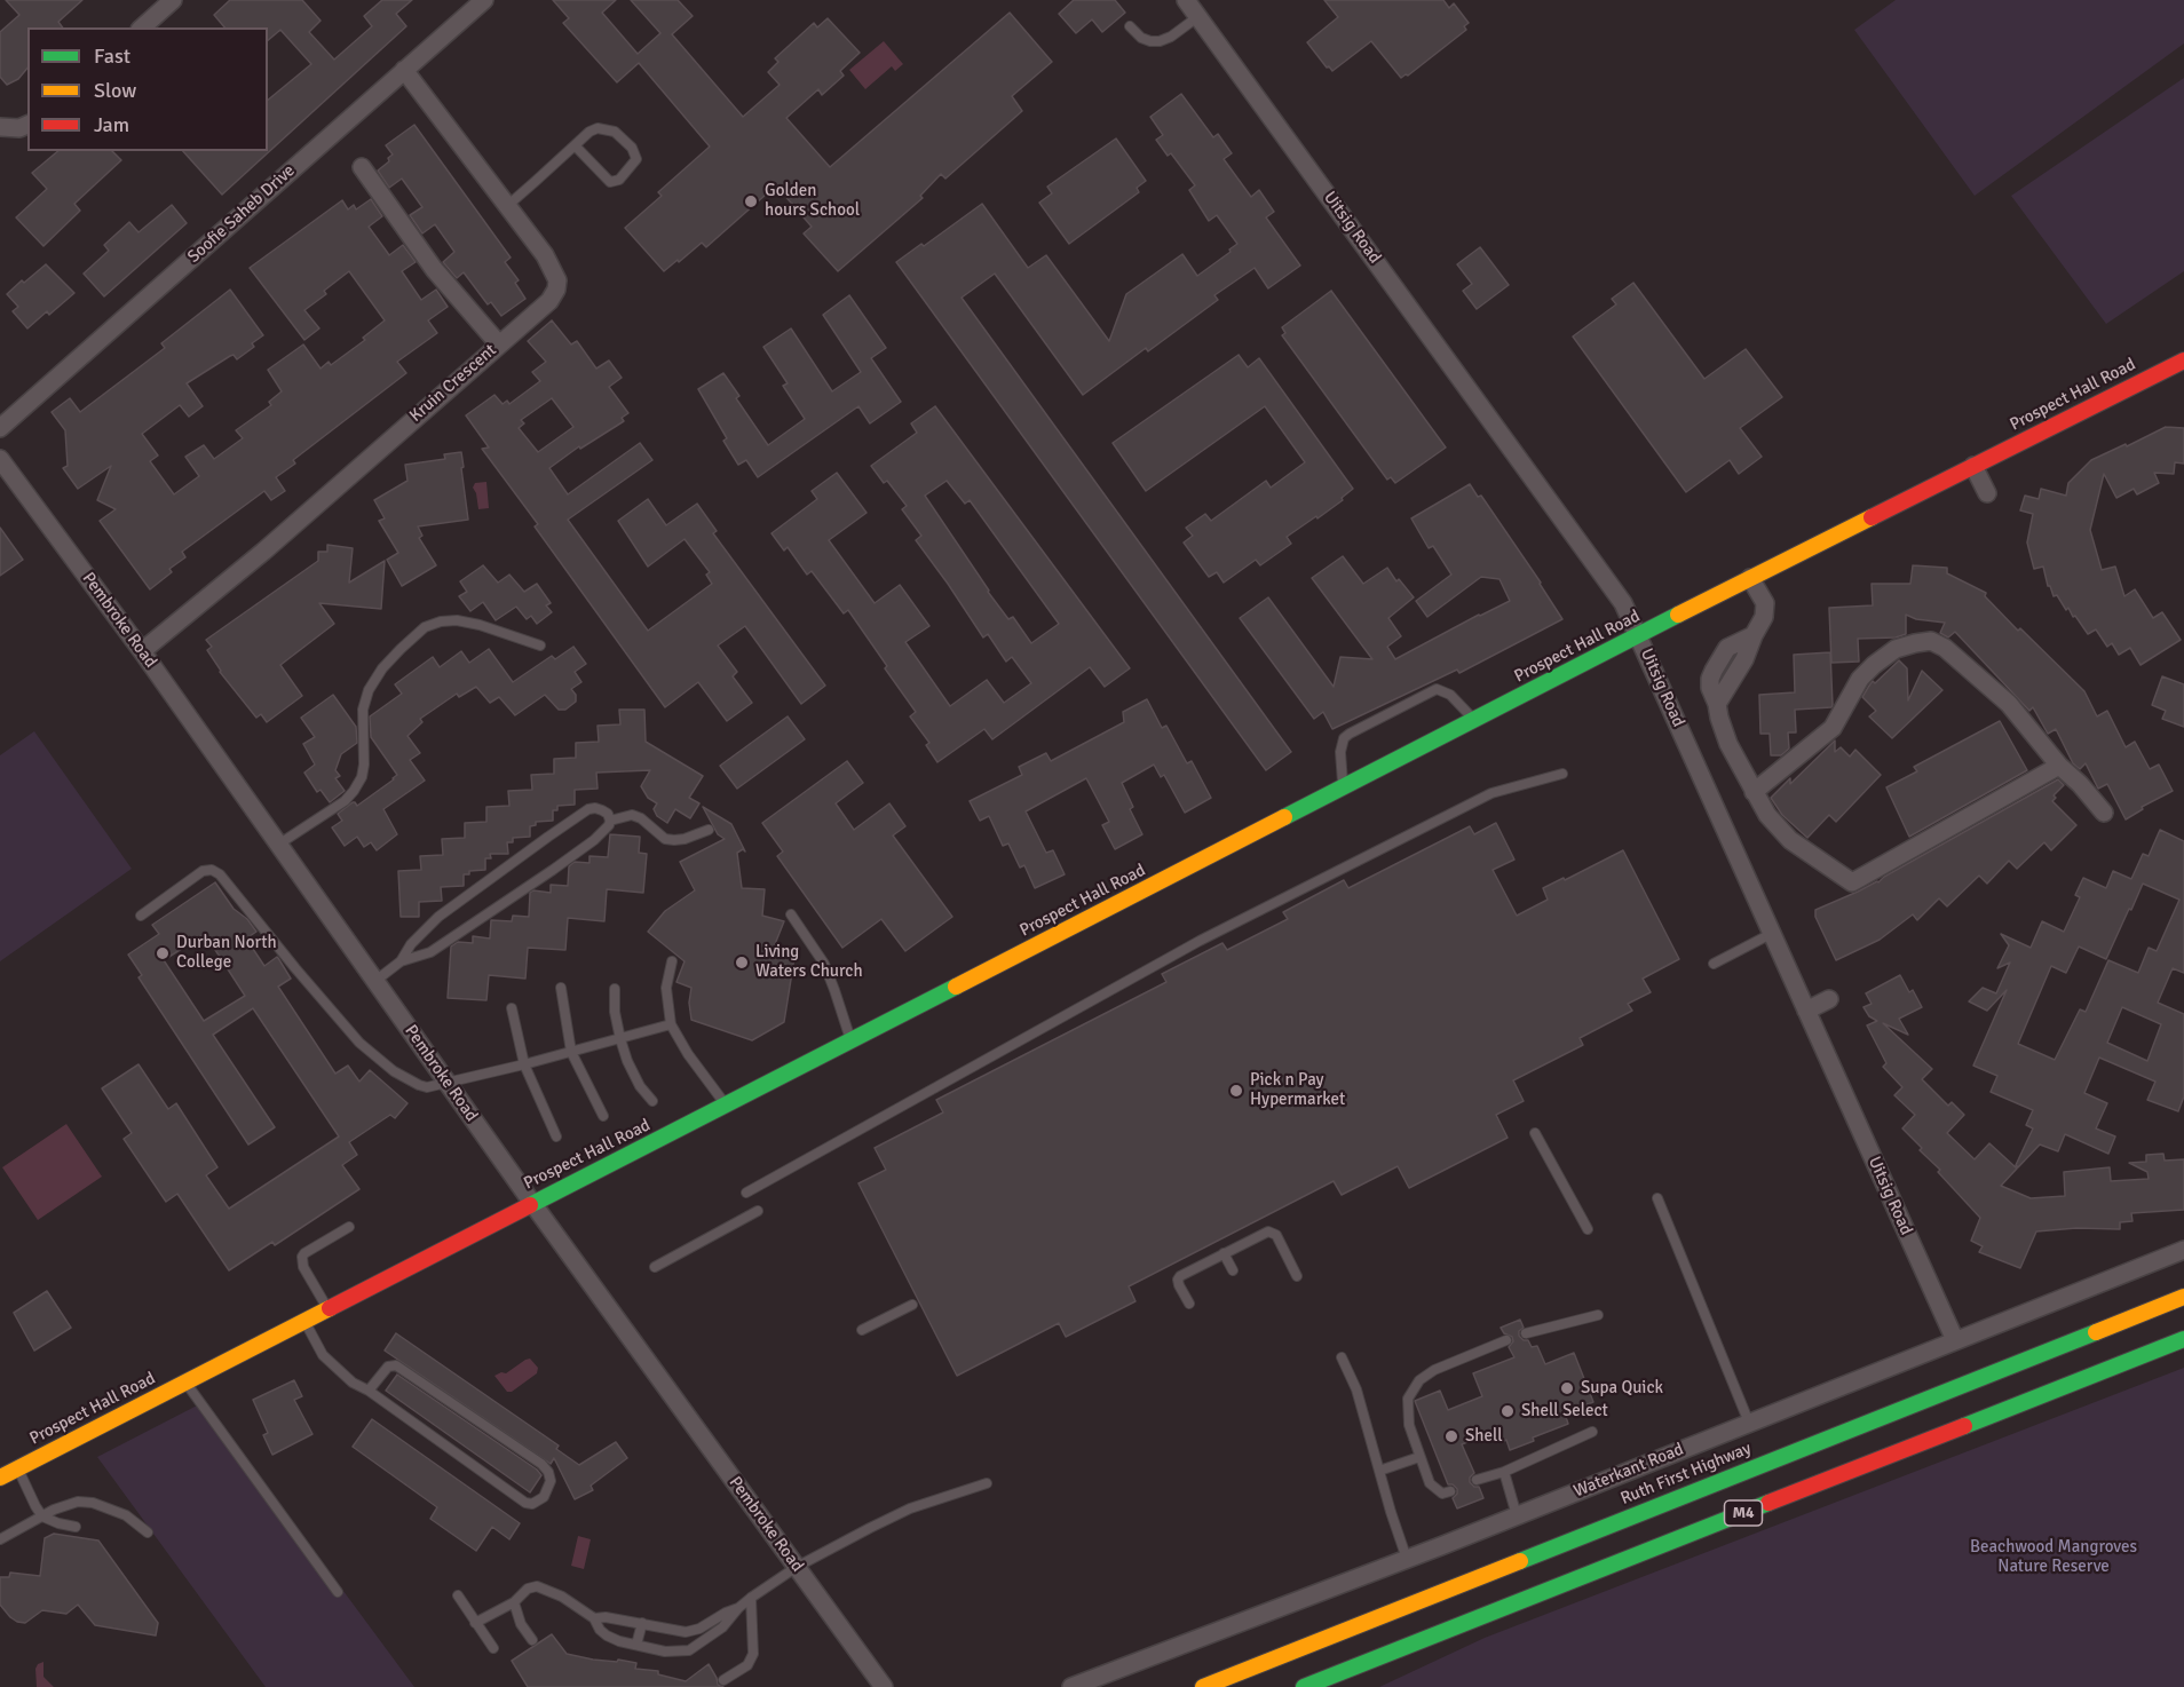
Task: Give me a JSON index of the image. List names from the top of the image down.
{
  "streets": {
    "main road": ["Prospect Hall Road", "Ruth First Highway", "M4"],
    "street": [
      "Soofie Saheb Drive",
      "Uitsig Road",
      "Kruin Crescent",
      "Pembroke Road",
      "Waterkant Road"
    ]
  },
  "crossings": [
    ["Soofie Saheb Drive", "Kruin Crescent"],
    ["Uitsig Road", "Prospect Hall Road"],
    ["Uitsig Road", "Waterkant Road"],
    ["Kruin Crescent", "Pembroke Road"],
    ["Prospect Hall Road", "Pembroke Road"]
  ],
  "parks": ["Beachwood Mangroves Nature Reserve"],
  "places": [
    "Golden hours School",
    "Durban North College",
    "Living Waters Church",
    "Pick n Pay Hypermarket",
    "Supa Quick",
    "Shell Select",
    "Shell"
  ],
  "legend": ["Fast", "Slow", "Jam"]
}
